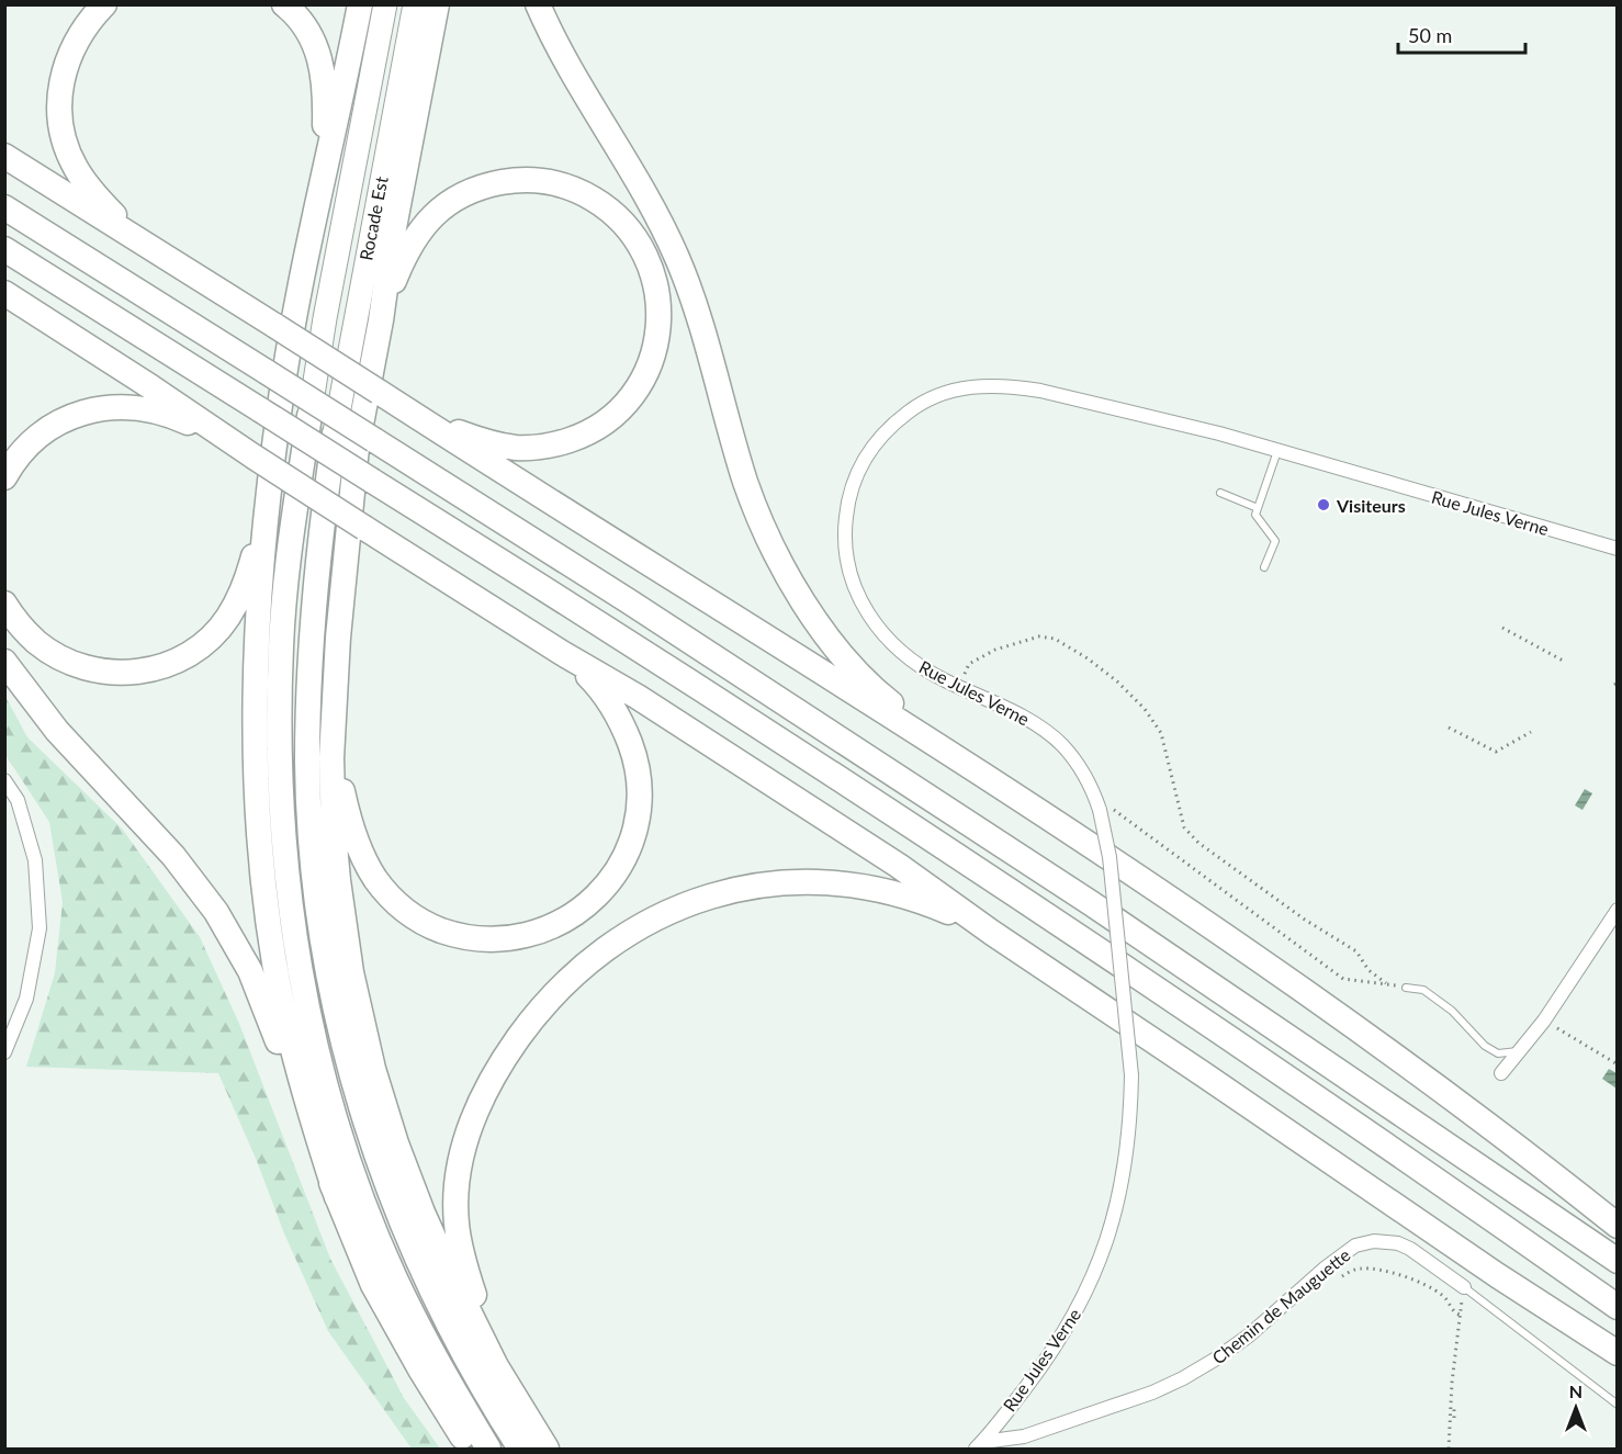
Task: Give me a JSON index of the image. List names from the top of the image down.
{
  "streets": {
    "highway": ["Rocade Est"],
    "street": ["Rue Jules Verne", "Chemin de Mauguette"]
  },
  "crossings": [
    ["Rue Jules Verne", "Chemin de Mauguette"]
  ],
  "places": ["Visiteurs"],
  "scale_bar": "50 m",
  "north": "top"
}
